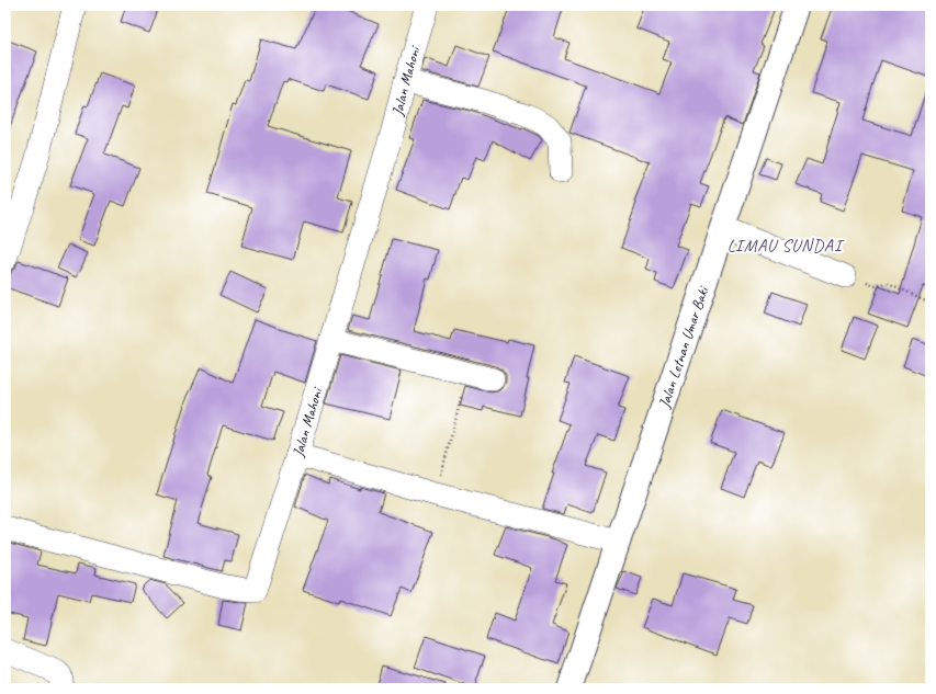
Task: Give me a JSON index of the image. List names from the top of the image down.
{
  "streets": {
    "street": ["Jalan Mahoni", "Jalan Letnan Umar Baki"]
  },
  "districts": ["LIMAU SUNDAI"]
}
